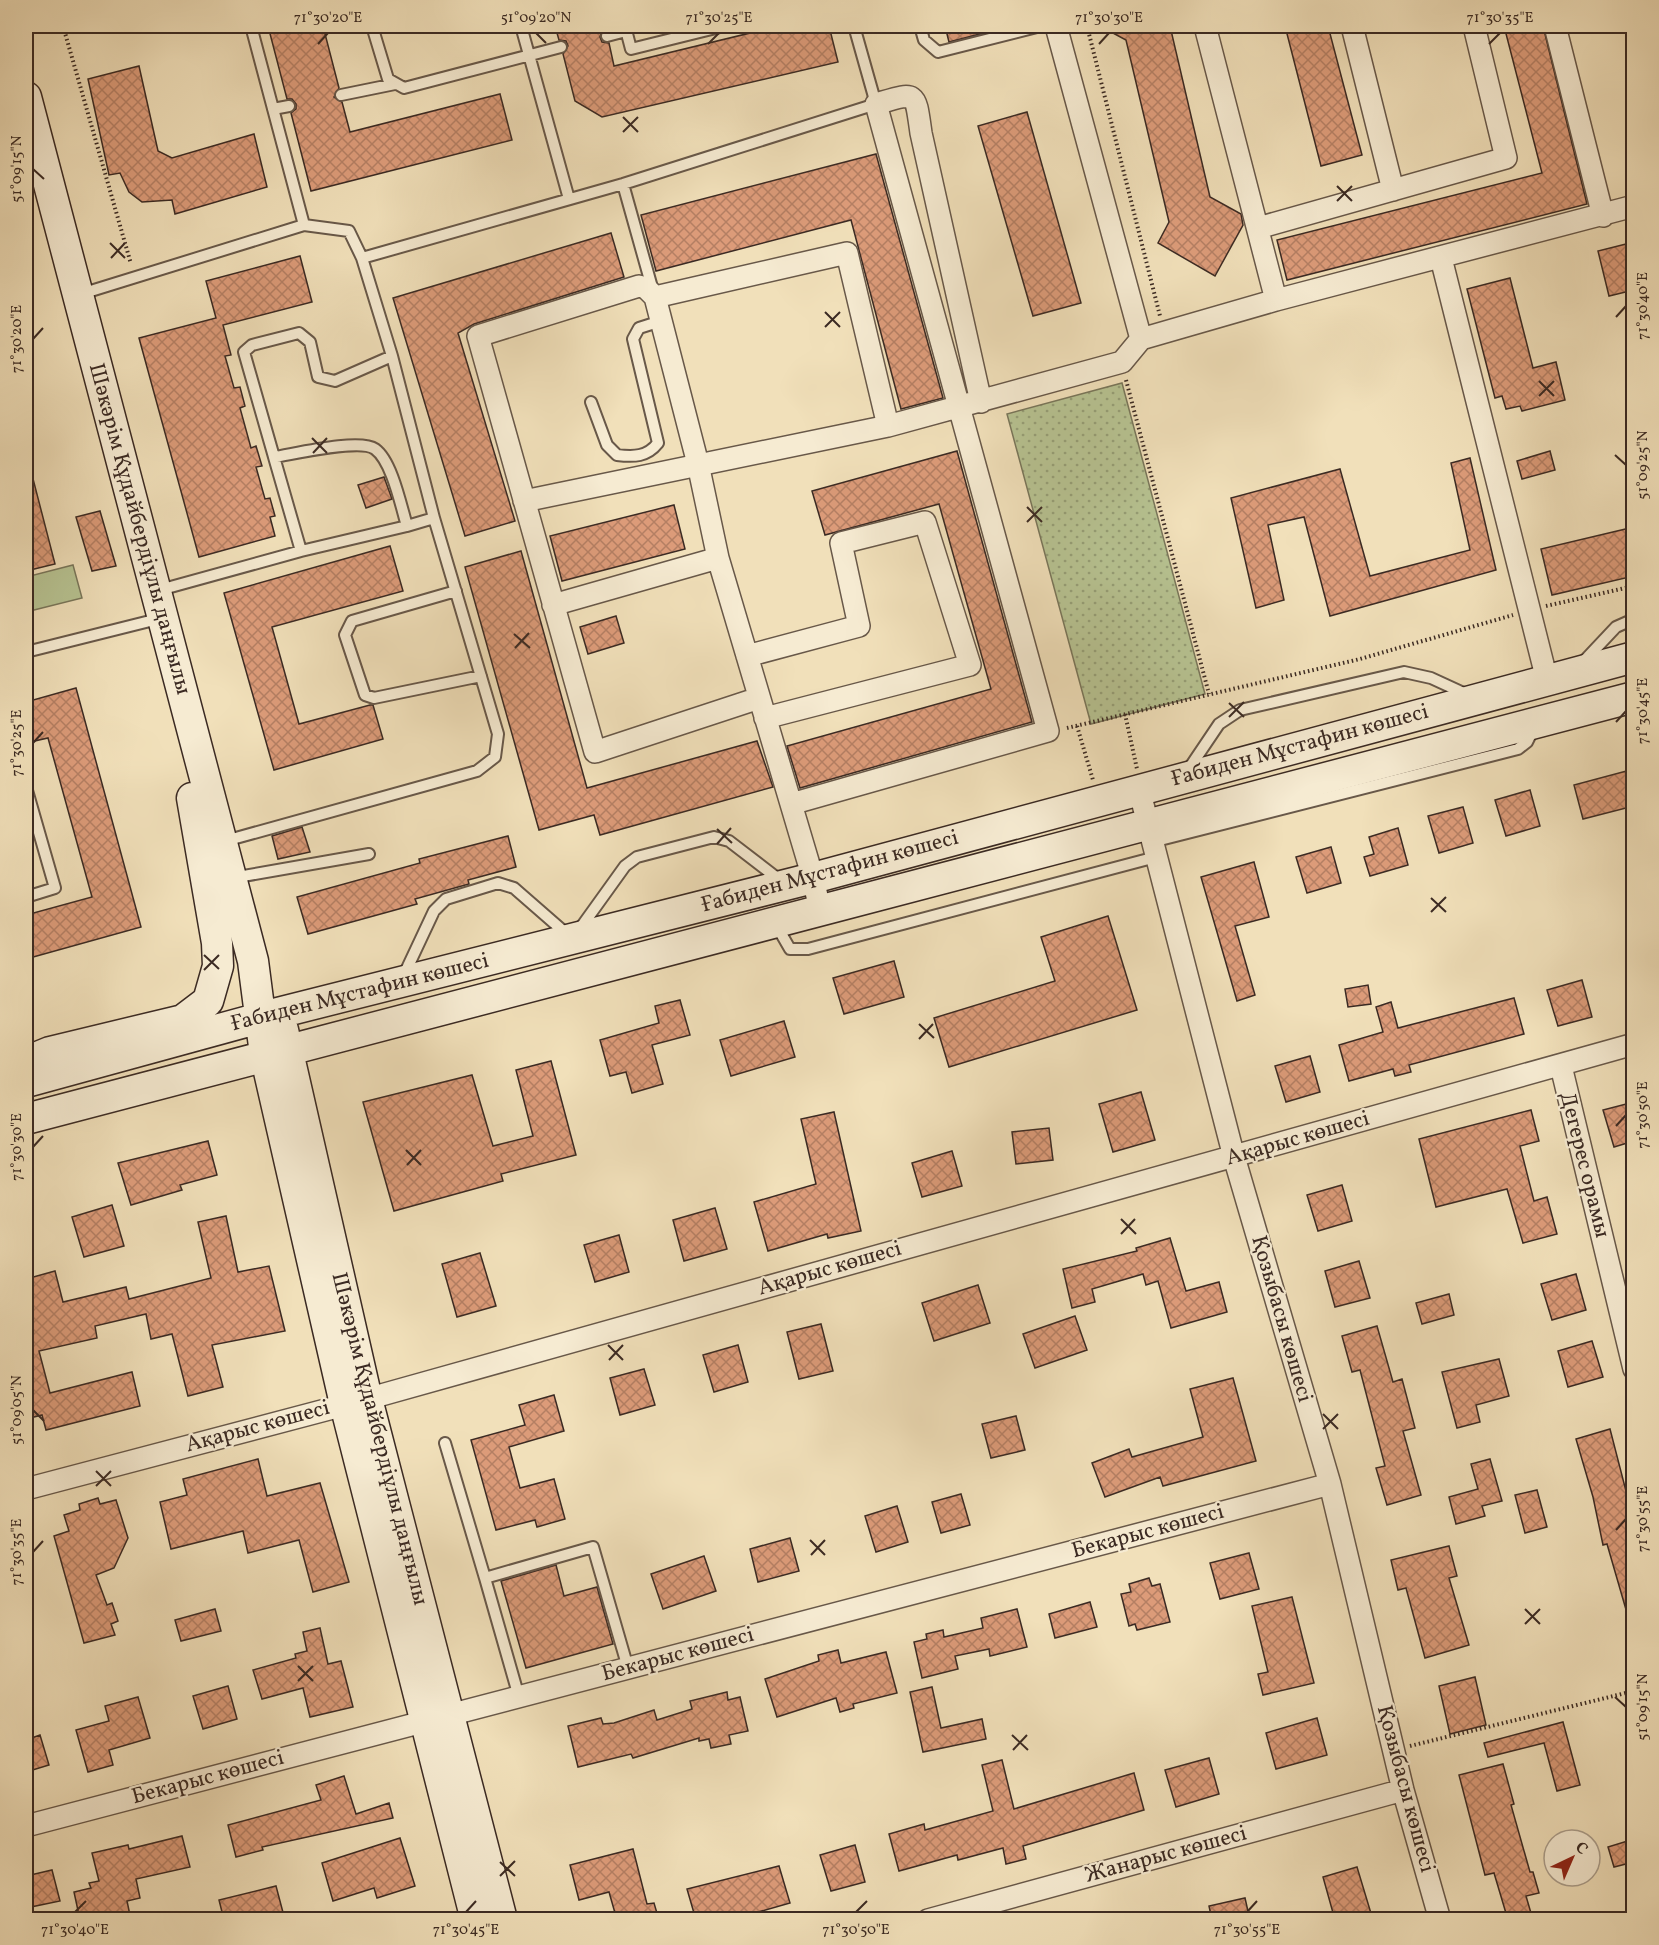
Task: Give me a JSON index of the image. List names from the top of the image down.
{
  "streets": {
    "main road": ["Шәкәрім Құдайбердіұлы даңғылы", "Ғабиден Мұстафин көшесі"],
    "street": [
      "Ақарыс көшесі",
      "Дегерес орамы",
      "Қозыбасы көшесі",
      "Бекарыс көшесі",
      "Жанарыс көшесі"
    ]
  },
  "crossings": [
    ["Шәкәрім Құдайбердіұлы даңғылы", "Ғабиден Мұстафин көшесі"],
    ["Шәкәрім Құдайбердіұлы даңғылы", "Ақарыс көшесі"],
    ["Шәкәрім Құдайбердіұлы даңғылы", "Бекарыс көшесі"],
    ["Ғабиден Мұстафин көшесі", "Қозыбасы көшесі"],
    ["Ақарыс көшесі", "Дегерес орамы"],
    ["Ақарыс көшесі", "Қозыбасы көшесі"],
    ["Қозыбасы көшесі", "Бекарыс көшесі"],
    ["Қозыбасы көшесі", "Жанарыс көшесі"]
  ],
  "north": "top right",
  "coordinates": [
    "71°30'20\"E",
    "51°09'20\"N",
    "71°30'25\"E",
    "71°30'30\"E",
    "71°30'35\"E",
    "51°09'15\"N",
    "71°30'40\"E",
    "51°09'25\"N",
    "71°30'45\"E",
    "71°30'50\"E",
    "51°09'05\"N",
    "71°30'55\"E"
  ]
}
